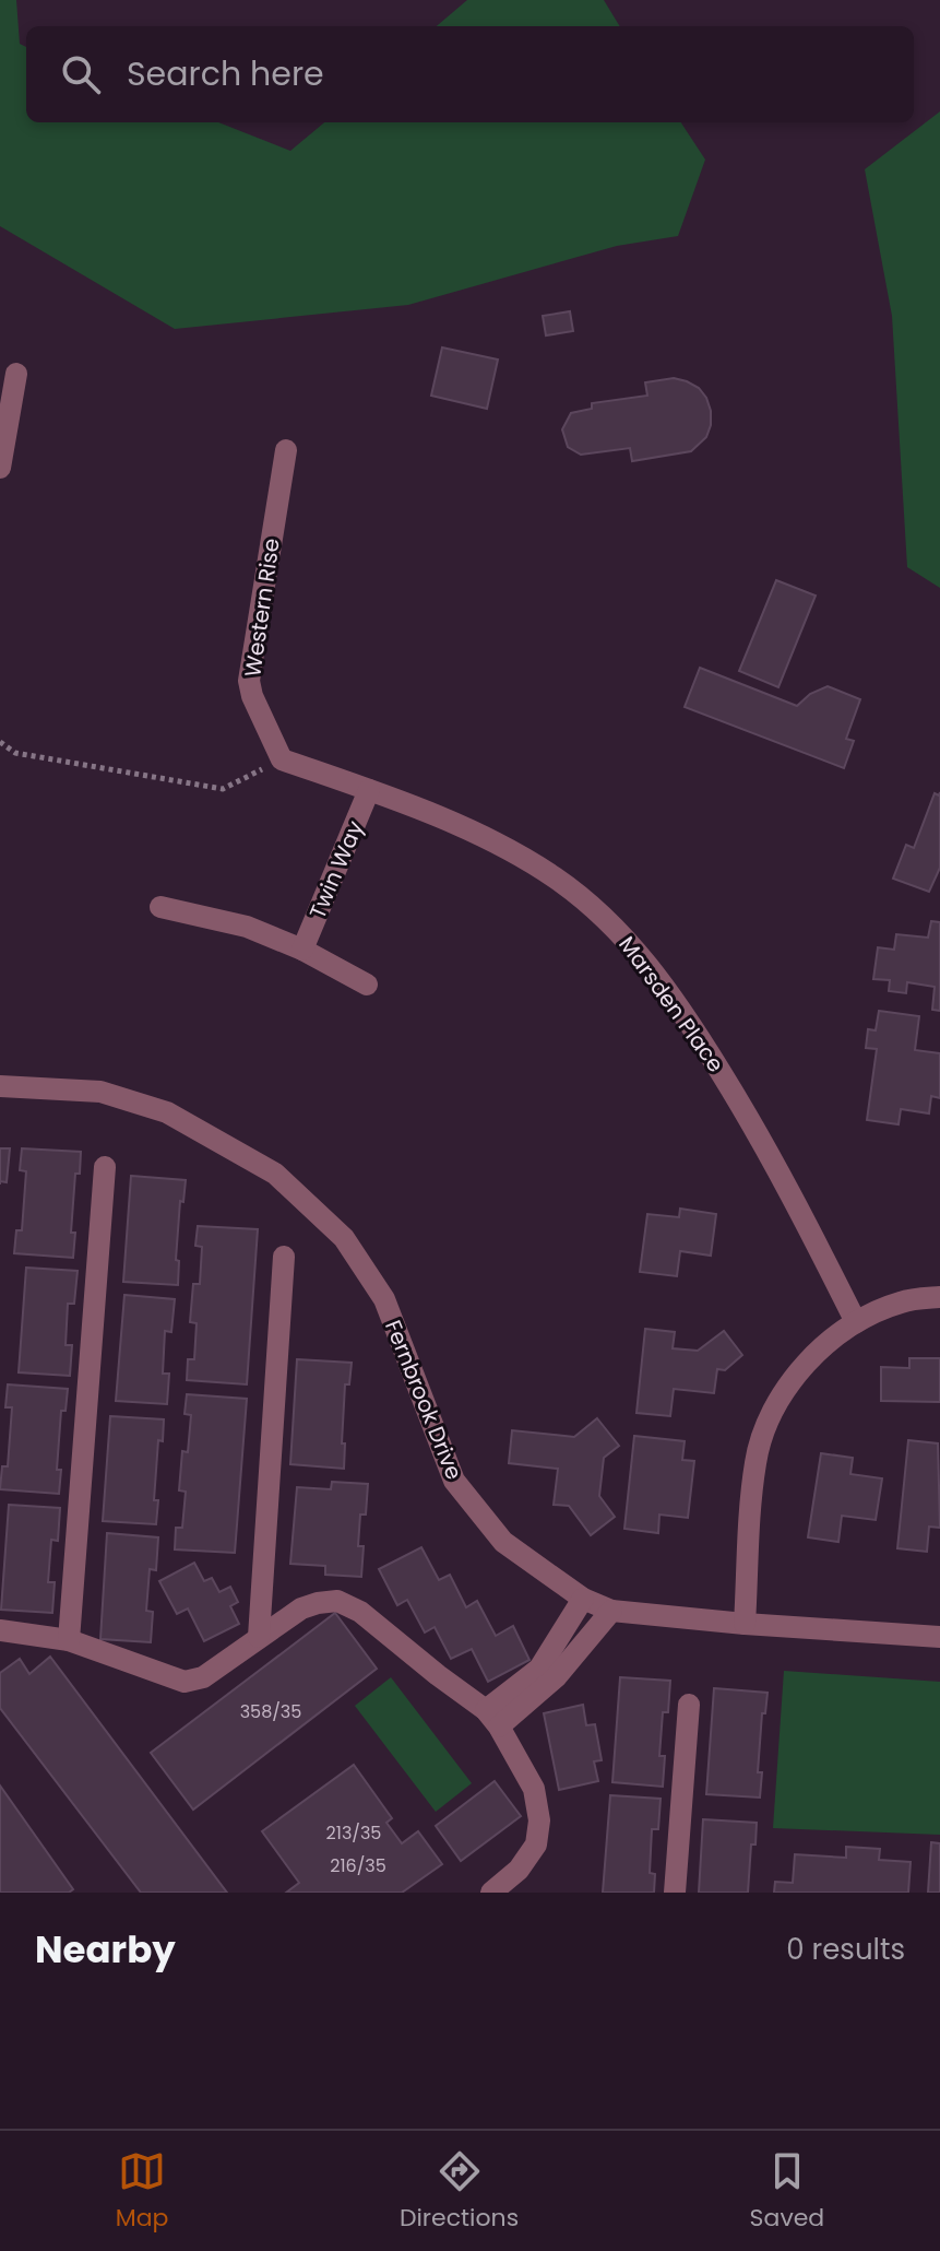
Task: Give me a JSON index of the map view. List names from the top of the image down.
{
  "streets": {
    "street": [
      "Western Rise",
      "Twin Way",
      "Marsden Place",
      "Fernbrook Drive"
    ]
  },
  "crossings": [
    ["Western Rise", "Marsden Place"],
    ["Twin Way", "Marsden Place"]
  ],
  "house_numbers": ["358/35", "213/35", "216/35"],
  "page": {
    "search": "Search here",
    "heading": ["Nearby", "0 results"],
    "nav": ["Map", "Directions", "Saved"]
  }
}
